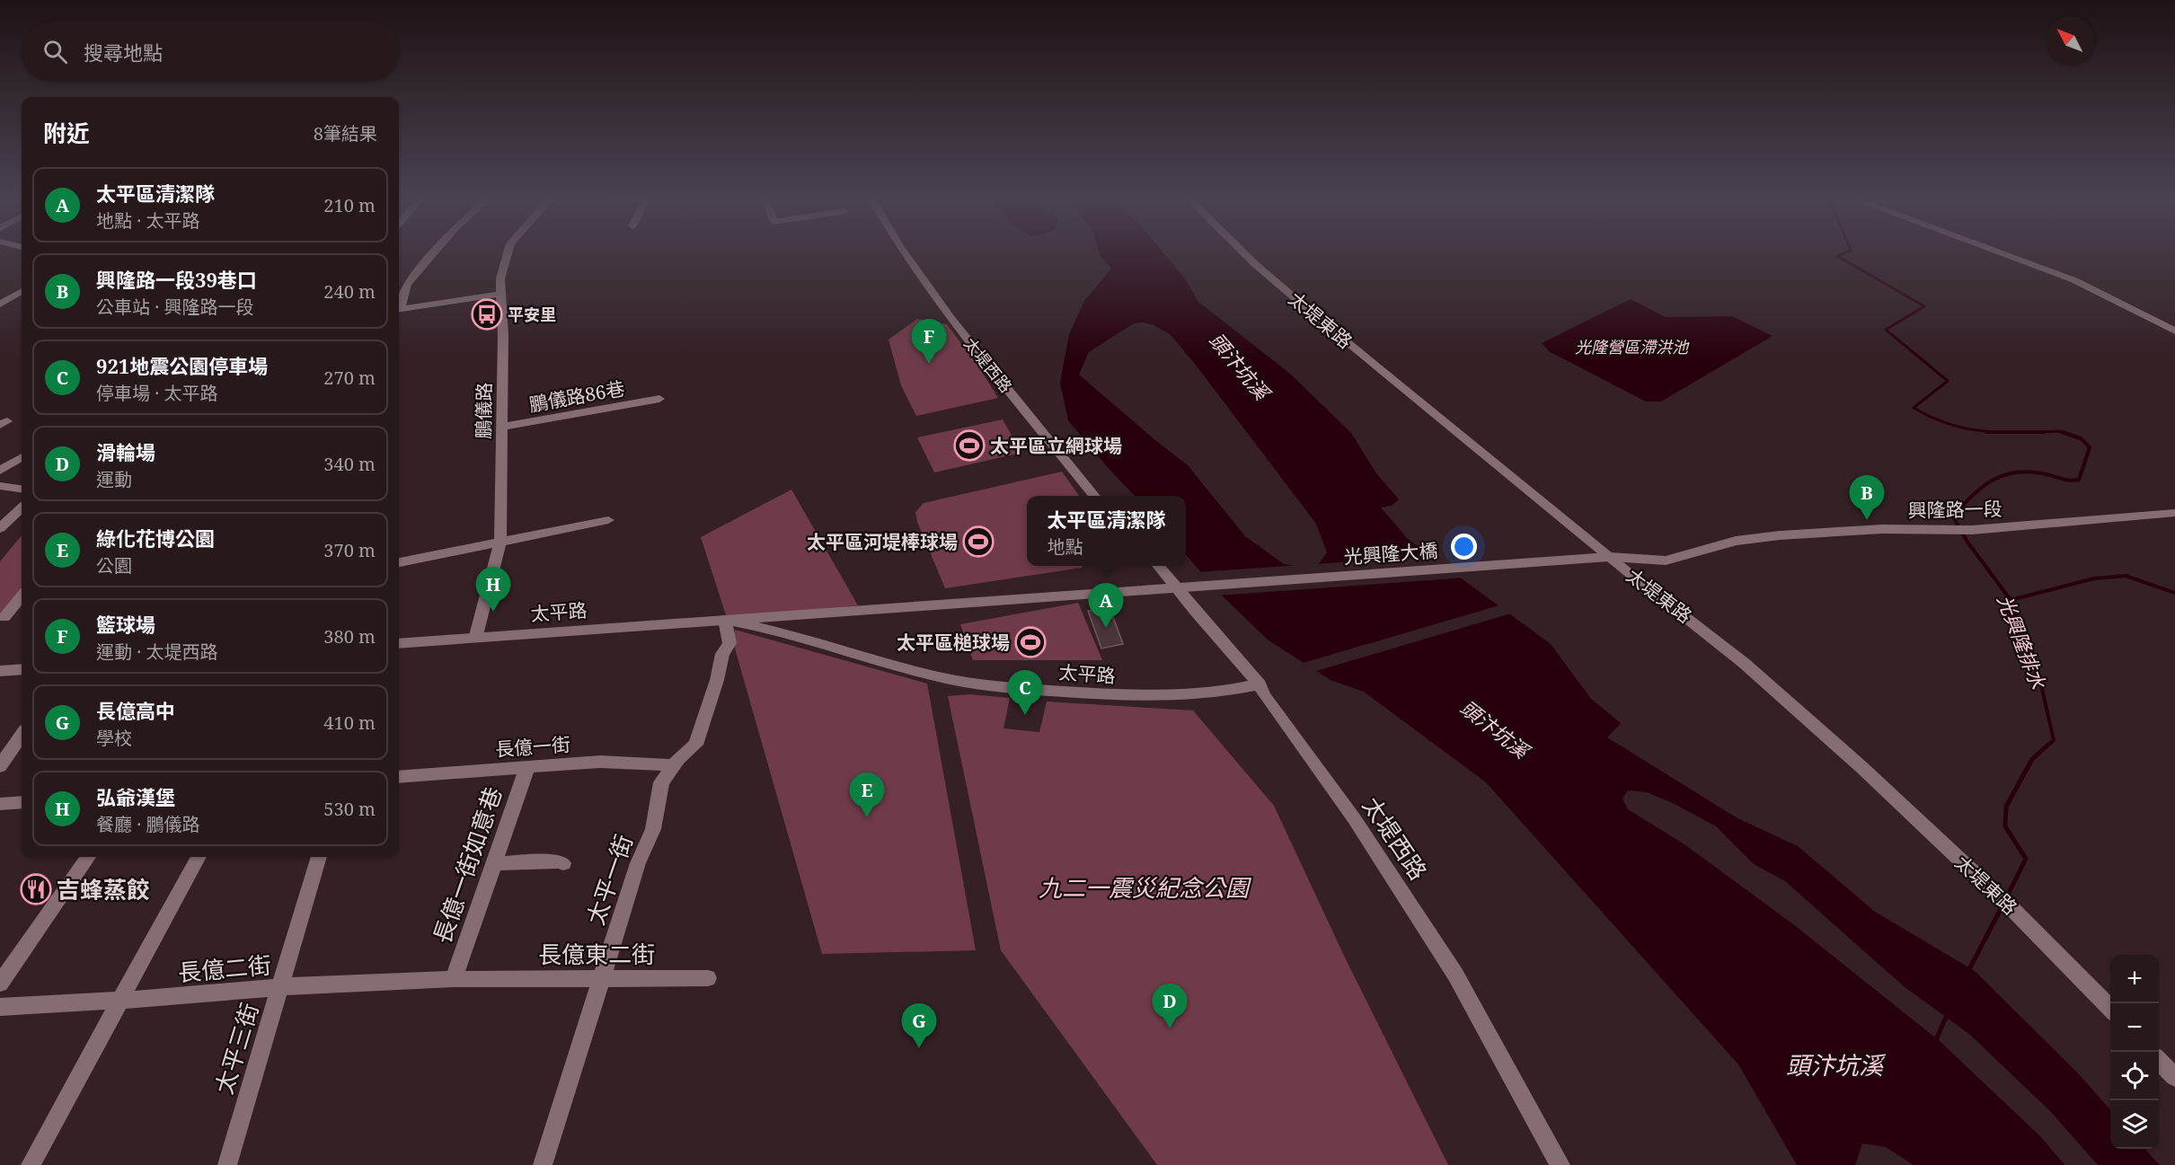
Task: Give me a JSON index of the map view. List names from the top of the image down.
{
  "streets": {
    "street": [
      "太堤東路",
      "太堤西路",
      "鵬儀路86巷",
      "鵬儀路",
      "興隆路一段",
      "光興隆大橋",
      "太平路",
      "長億一街",
      "長億一街如意巷",
      "太平一街",
      "長億東二街",
      "長億二街",
      "太平三街"
    ]
  },
  "crossings": [
    ["太堤東路", "興隆路一段"],
    ["太堤東路", "光興隆大橋"],
    ["太堤西路", "光興隆大橋"],
    ["太堤西路", "太平路"],
    ["鵬儀路86巷", "鵬儀路"],
    ["鵬儀路", "太平路"],
    ["興隆路一段", "光興隆大橋"],
    ["光興隆大橋", "太平路"],
    ["太平路", "太平一街"],
    ["長億一街", "長億一街如意巷"],
    ["長億一街", "太平一街"],
    ["長億一街如意巷", "長億東二街"],
    ["長億一街如意巷", "長億二街"],
    ["太平一街", "長億東二街"],
    ["長億東二街", "長億二街"],
    ["長億二街", "太平三街"]
  ],
  "water": ["光隆營區滯洪池", "頭汴坑溪", "光興隆排水"],
  "parks": ["九二一震災紀念公園"],
  "places": {
    "bus stop": ["平安里"],
    "sports": ["太平區立網球場", "太平區河堤棒球場", "太平區槌球場"],
    "restaurant": ["吉蜂蒸餃"]
  },
  "north": "top left",
  "page": {
    "search": "搜尋地點",
    "heading": ["附近", "8筆結果"],
    "list": [
      {
        "mark": "A",
        "name": "太平區清潔隊",
        "note": "地點 · 太平路",
        "value": "210 m"
      },
      {
        "mark": "B",
        "name": "興隆路一段39巷口",
        "note": "公車站 · 興隆路一段",
        "value": "240 m"
      },
      {
        "mark": "C",
        "name": "921地震公園停車場",
        "note": "停車場 · 太平路",
        "value": "270 m"
      },
      {
        "mark": "D",
        "name": "滑輪場",
        "note": "運動",
        "value": "340 m"
      },
      {
        "mark": "E",
        "name": "綠化花博公園",
        "note": "公園",
        "value": "370 m"
      },
      {
        "mark": "F",
        "name": "籃球場",
        "note": "運動 · 太堤西路",
        "value": "380 m"
      },
      {
        "mark": "G",
        "name": "長億高中",
        "note": "學校",
        "value": "410 m"
      },
      {
        "mark": "H",
        "name": "弘爺漢堡",
        "note": "餐廳 · 鵬儀路",
        "value": "530 m"
      }
    ],
    "pins": [
      "F",
      "B",
      "H",
      "A",
      "C",
      "E",
      "D",
      "G"
    ],
    "popup": ["太平區清潔隊", "地點"],
    "map_buttons": ["+", "−"]
  }
}
